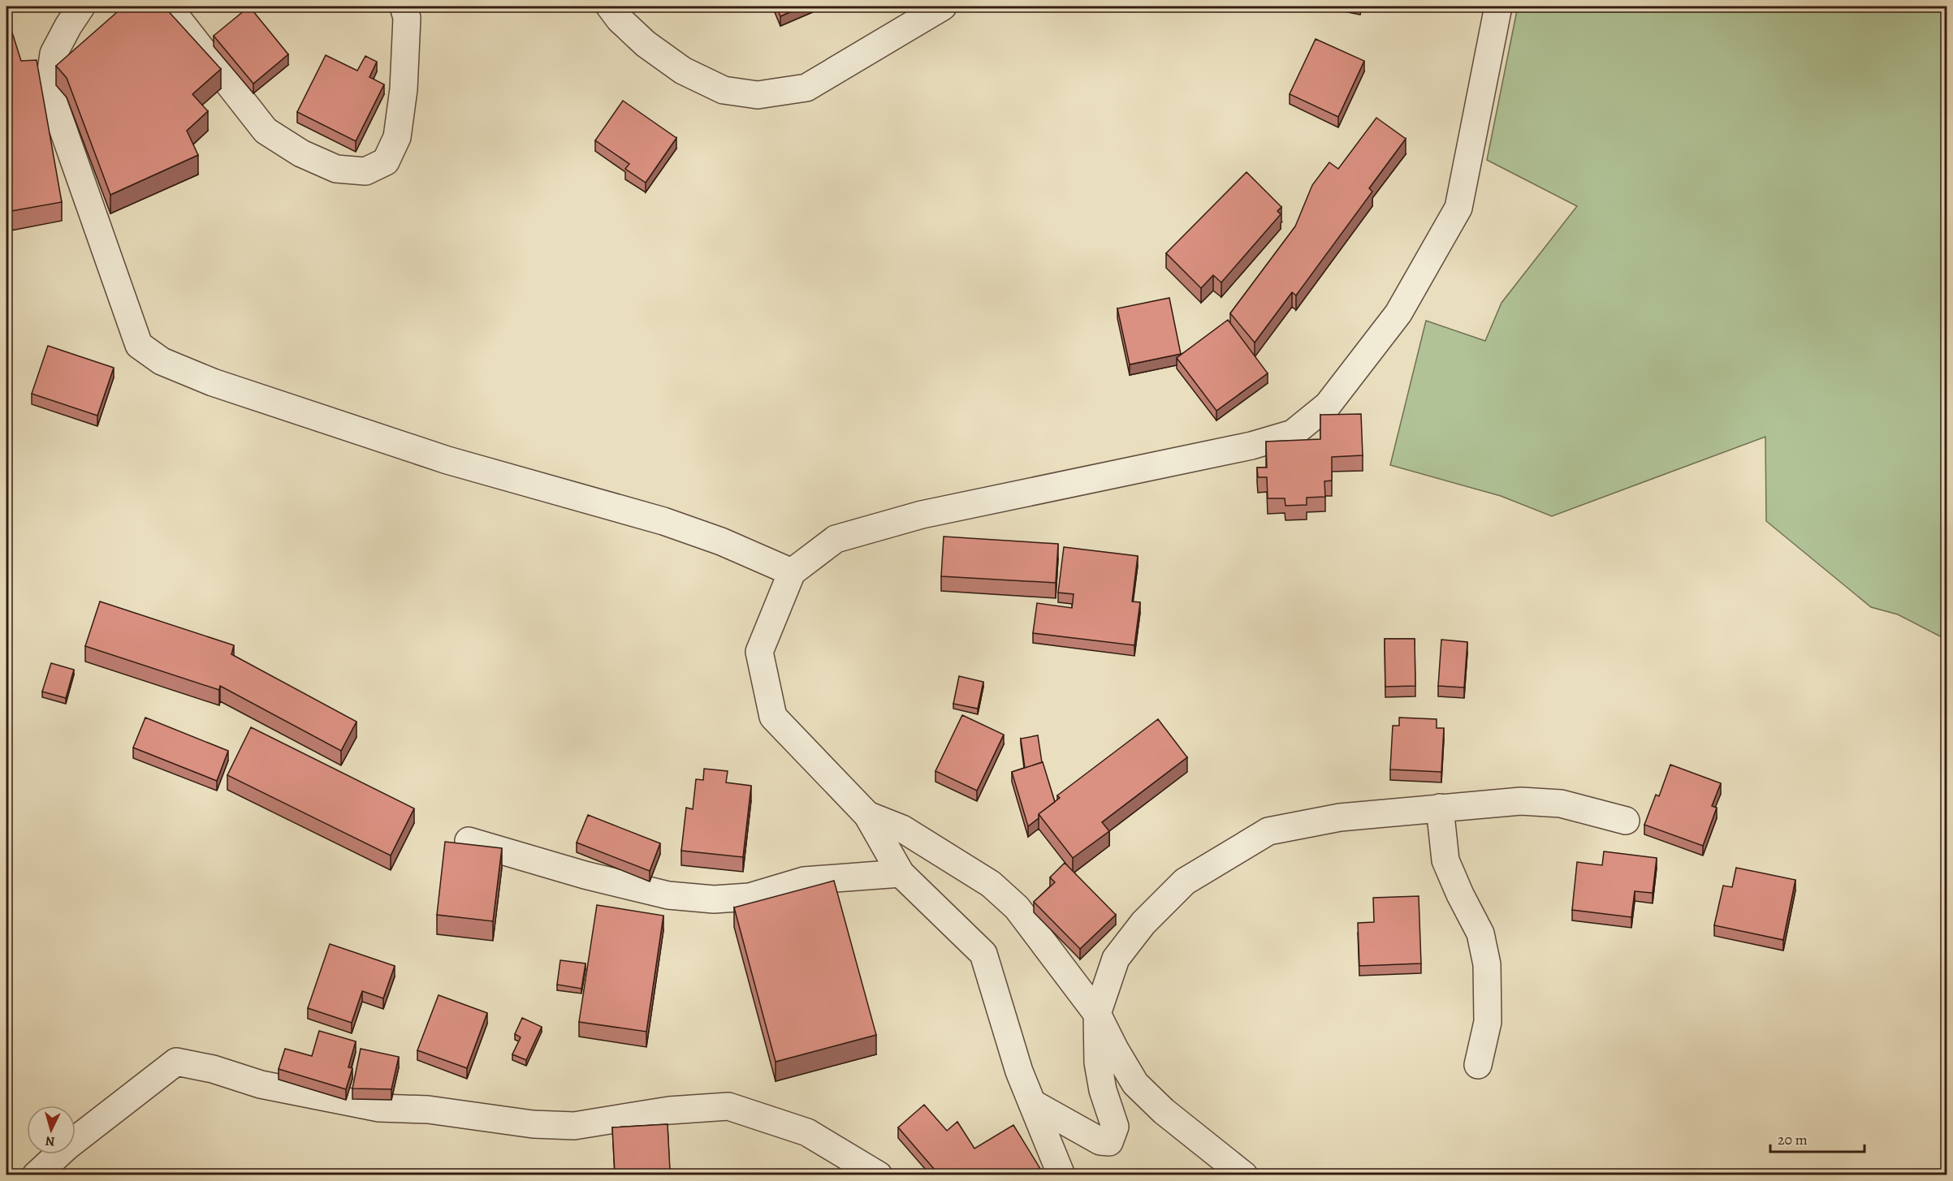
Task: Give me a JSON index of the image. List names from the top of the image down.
{
  "scale_bar": "20 m",
  "north": "bottom"
}
